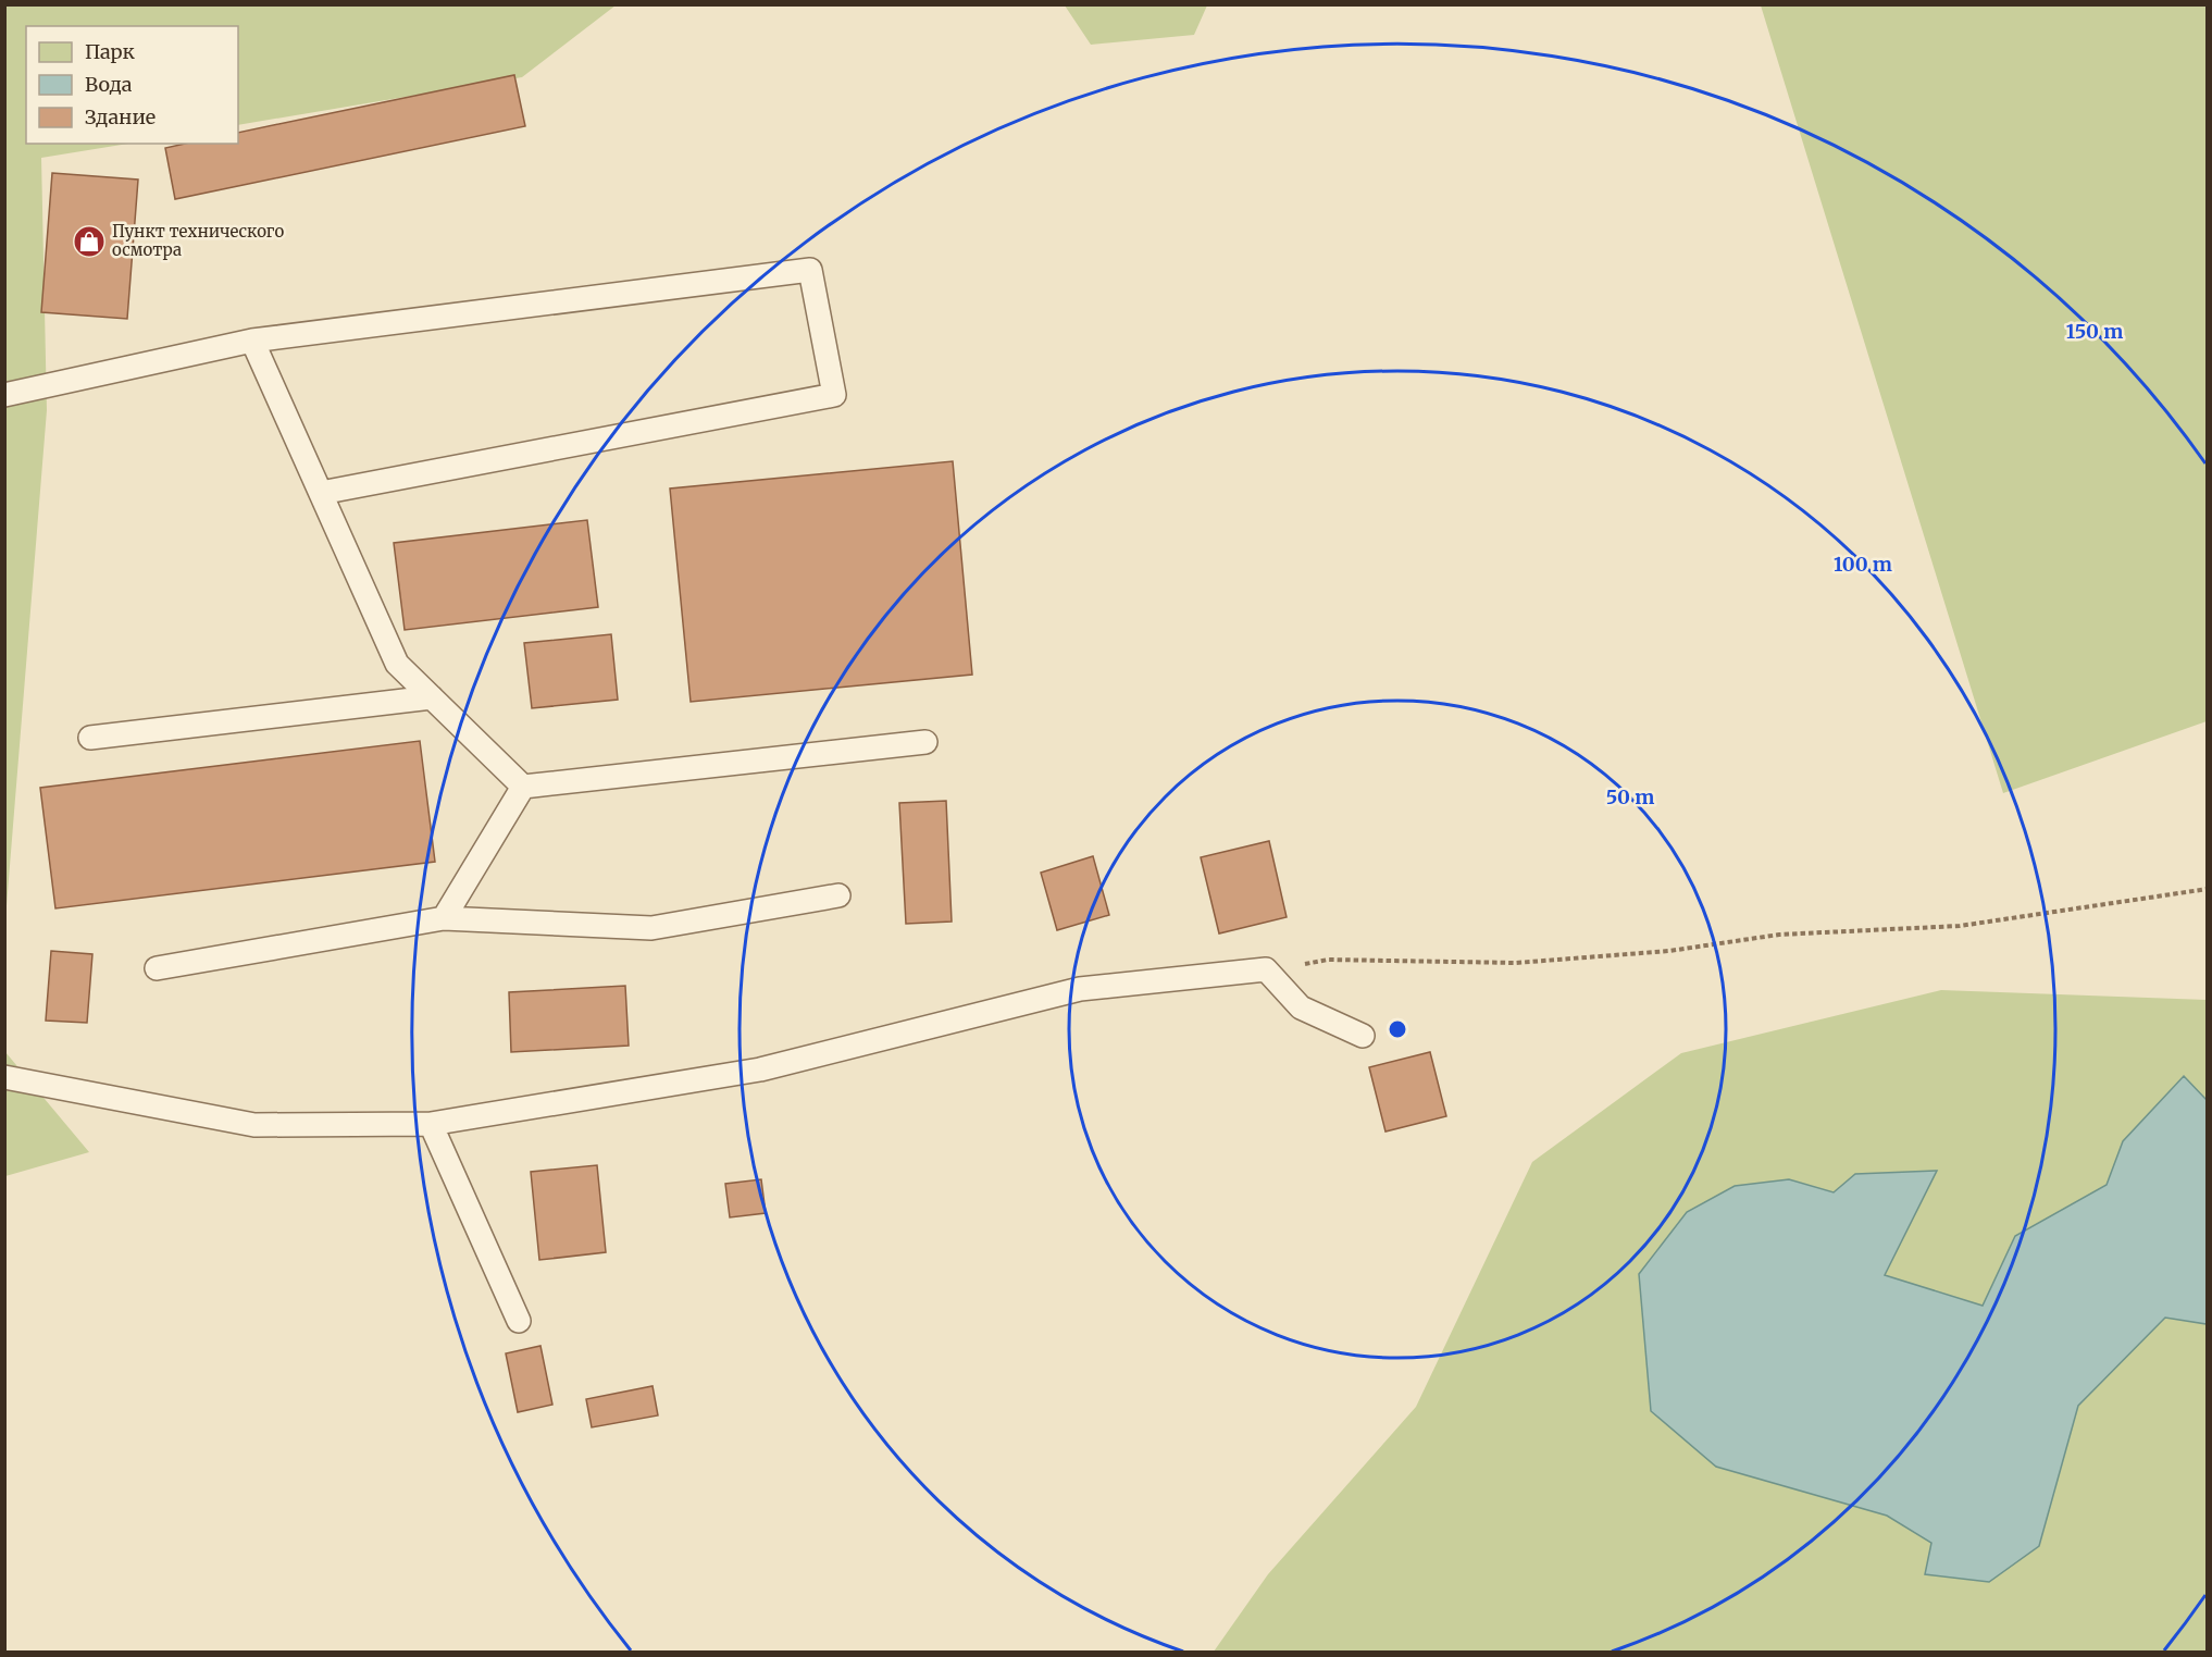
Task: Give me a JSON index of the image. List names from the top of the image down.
{
  "places": {
    "shop": ["Пункт технического осмотра"]
  },
  "legend": ["Парк", "Вода", "Здание"],
  "rings": ["150 m", "100 m", "50 m"]
}
